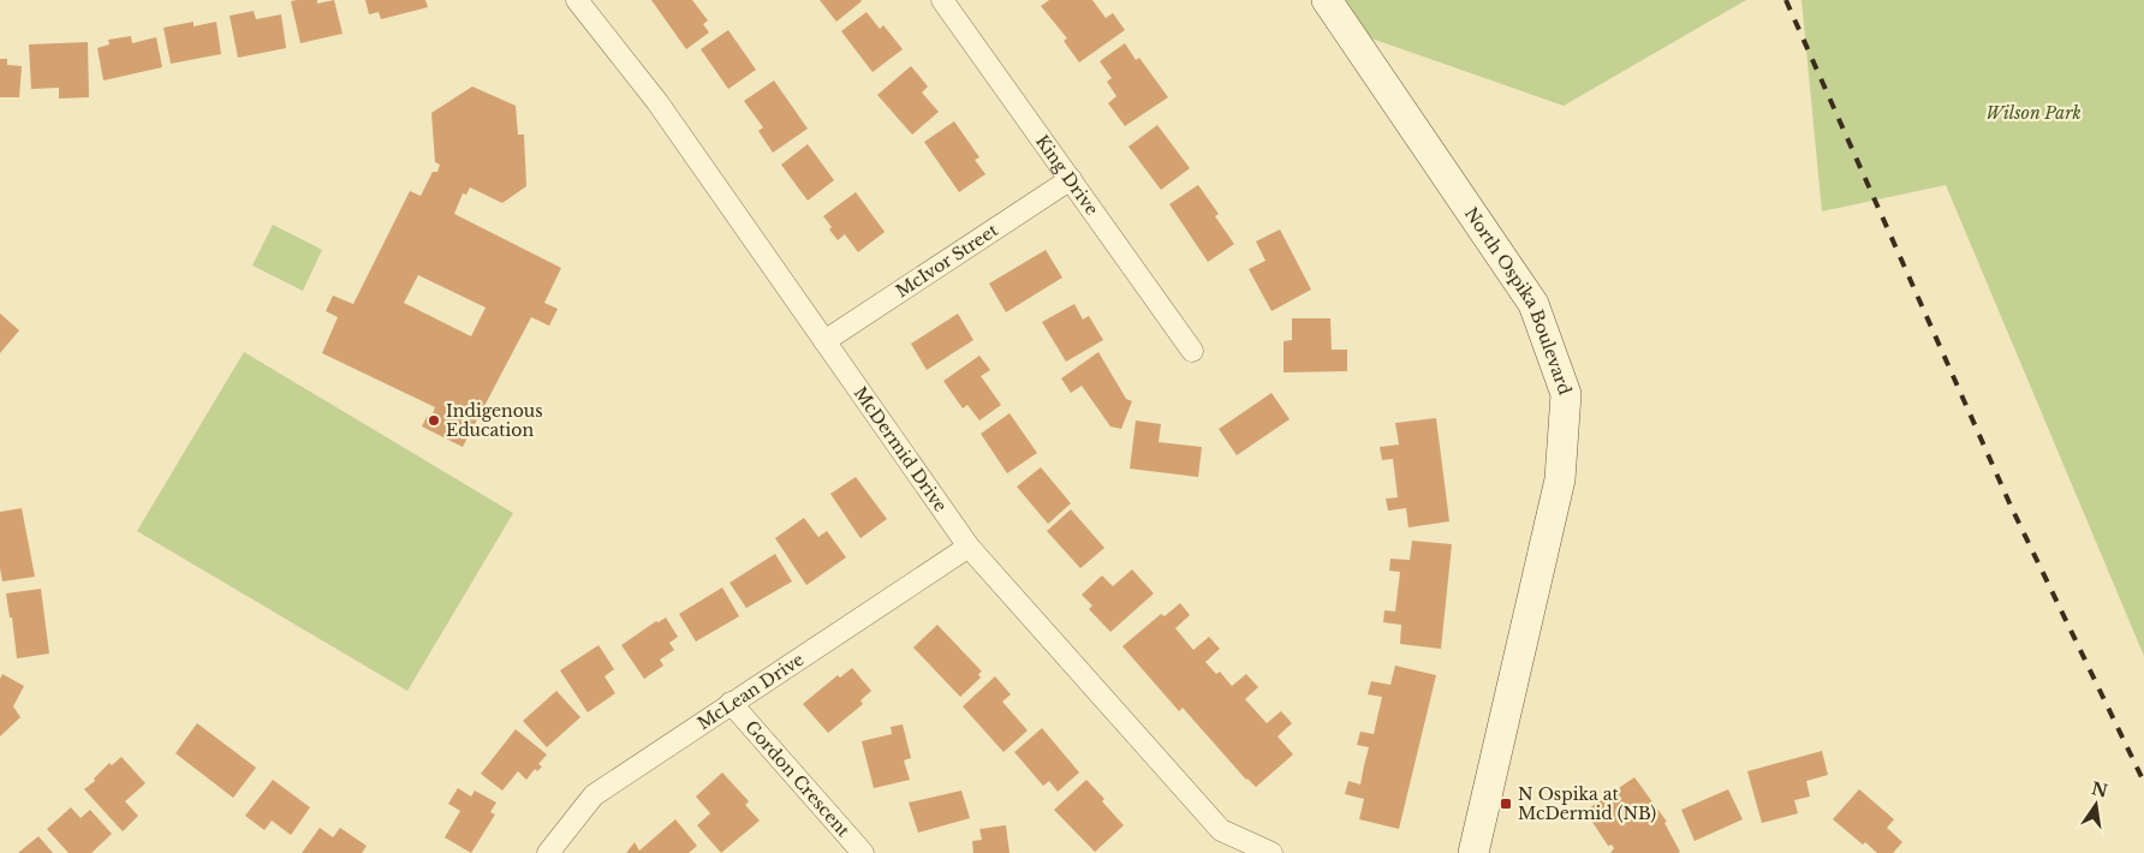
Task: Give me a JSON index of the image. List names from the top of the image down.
{
  "streets": {
    "street": [
      "King Drive",
      "McIvor Street",
      "North Ospika Boulevard",
      "McDermid Drive",
      "McLean Drive",
      "Gordon Crescent"
    ]
  },
  "crossings": [
    ["King Drive", "McIvor Street"],
    ["McIvor Street", "McDermid Drive"],
    ["McDermid Drive", "McLean Drive"],
    ["McLean Drive", "Gordon Crescent"]
  ],
  "parks": ["Wilson Park"],
  "places": {
    "other": ["Indigenous Education"],
    "transit": ["N Ospika at McDermid (NB)"]
  },
  "north": "top"
}
